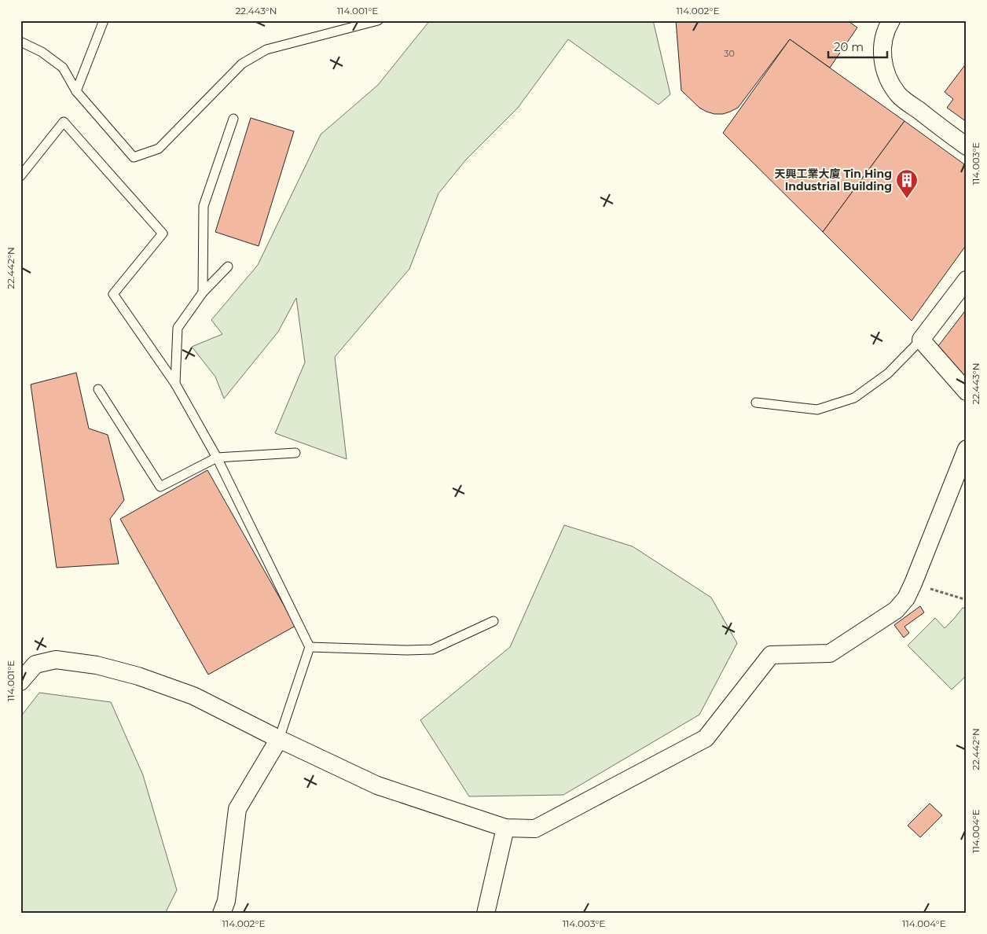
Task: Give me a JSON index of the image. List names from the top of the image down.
{
  "places": {
    "building": ["天興工業大廈 Tin Hing Industrial Building"]
  },
  "house_numbers": ["30"],
  "scale_bar": "20 m",
  "coordinates": [
    "22.443°N",
    "114.001°E",
    "114.002°E",
    "114.003°E",
    "22.442°N",
    "114.004°E"
  ]
}
